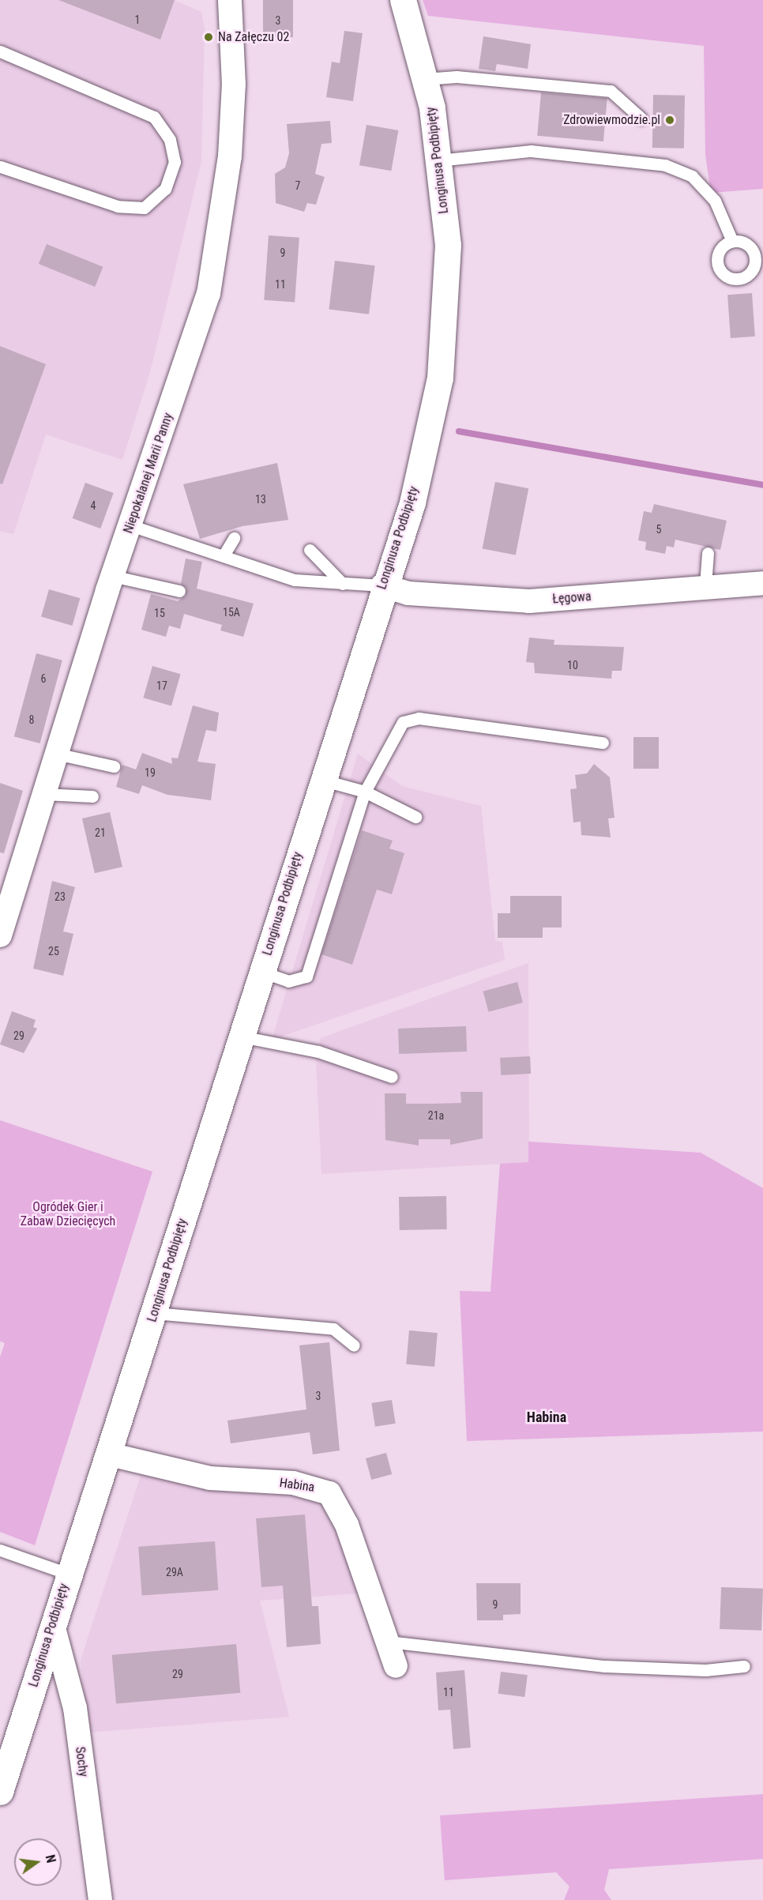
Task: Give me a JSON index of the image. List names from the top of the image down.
{
  "streets": {
    "street": [
      "Longinusa Podbipięty",
      "Niepokalanej Marii Panny",
      "Łęgowa",
      "Habina",
      "Sochy"
    ]
  },
  "crossings": [
    ["Longinusa Podbipięty", "Łęgowa"],
    ["Longinusa Podbipięty", "Habina"],
    ["Longinusa Podbipięty", "Sochy"]
  ],
  "districts": ["Habina"],
  "parks": ["Ogródek Gier i Zabaw Dziecięcych"],
  "places": ["Na Załęczu 02", "Zdrowiewmodzie.pl"],
  "house_numbers": [
    "1",
    "3",
    "7",
    "9",
    "11",
    "13",
    "4",
    "5",
    "15A",
    "15",
    "10",
    "6",
    "17",
    "8",
    "19",
    "21",
    "23",
    "25",
    "29",
    "21a",
    "3",
    "29A",
    "9",
    "29",
    "11"
  ],
  "north": "right"
}
